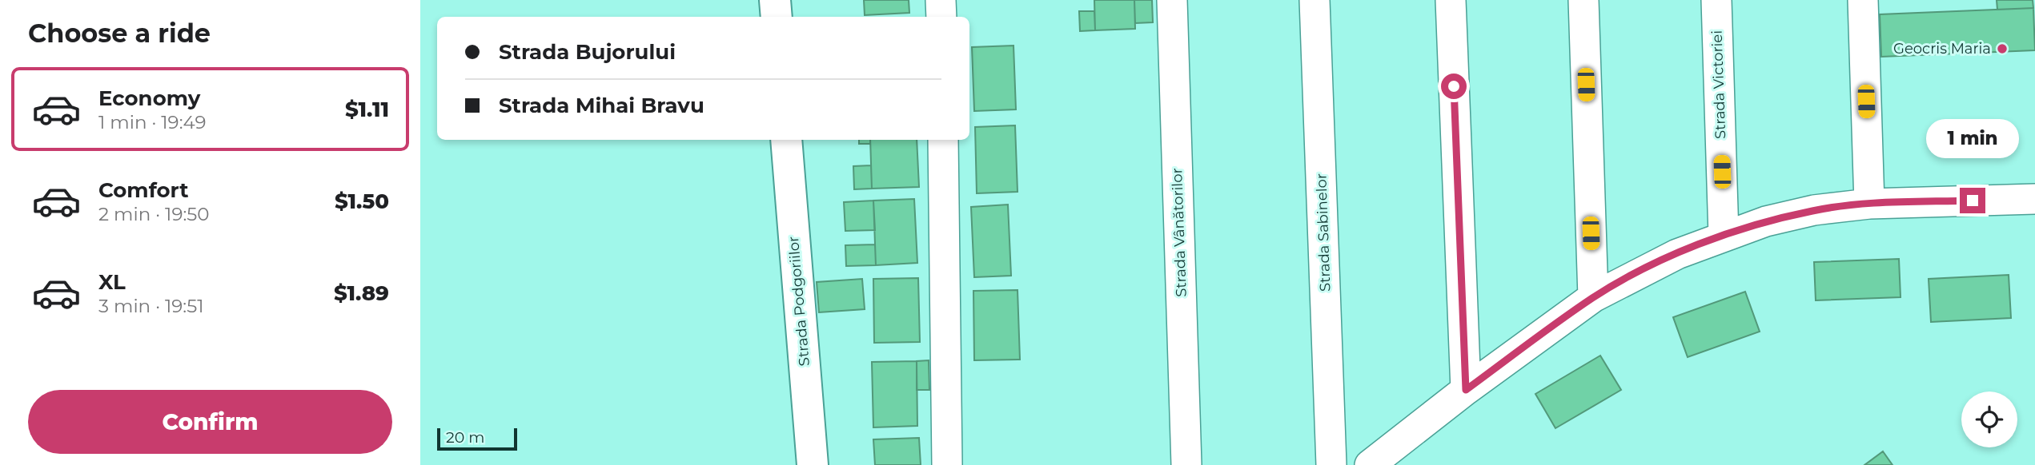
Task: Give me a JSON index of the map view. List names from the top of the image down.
{
  "streets": {
    "street": [
      "Strada Victoriei",
      "Strada Vânătorilor",
      "Strada Sabinelor",
      "Strada Podgoriilor"
    ]
  },
  "places": ["Geocris Maria"],
  "scale_bar": "20 m",
  "page": {
    "heading": "Choose a ride",
    "banner": ["Strada Bujorului", "Strada Mihai Bravu"],
    "list": [
      {
        "name": "Economy",
        "note": "1 min · 19:49",
        "value": "$1.11"
      },
      {
        "name": "Comfort",
        "note": "2 min · 19:50",
        "value": "$1.50"
      },
      {
        "name": "XL",
        "note": "3 min · 19:51",
        "value": "$1.89"
      }
    ],
    "bubble": "1 min",
    "buttons": "Confirm",
    "scale": "20 m"
  }
}
